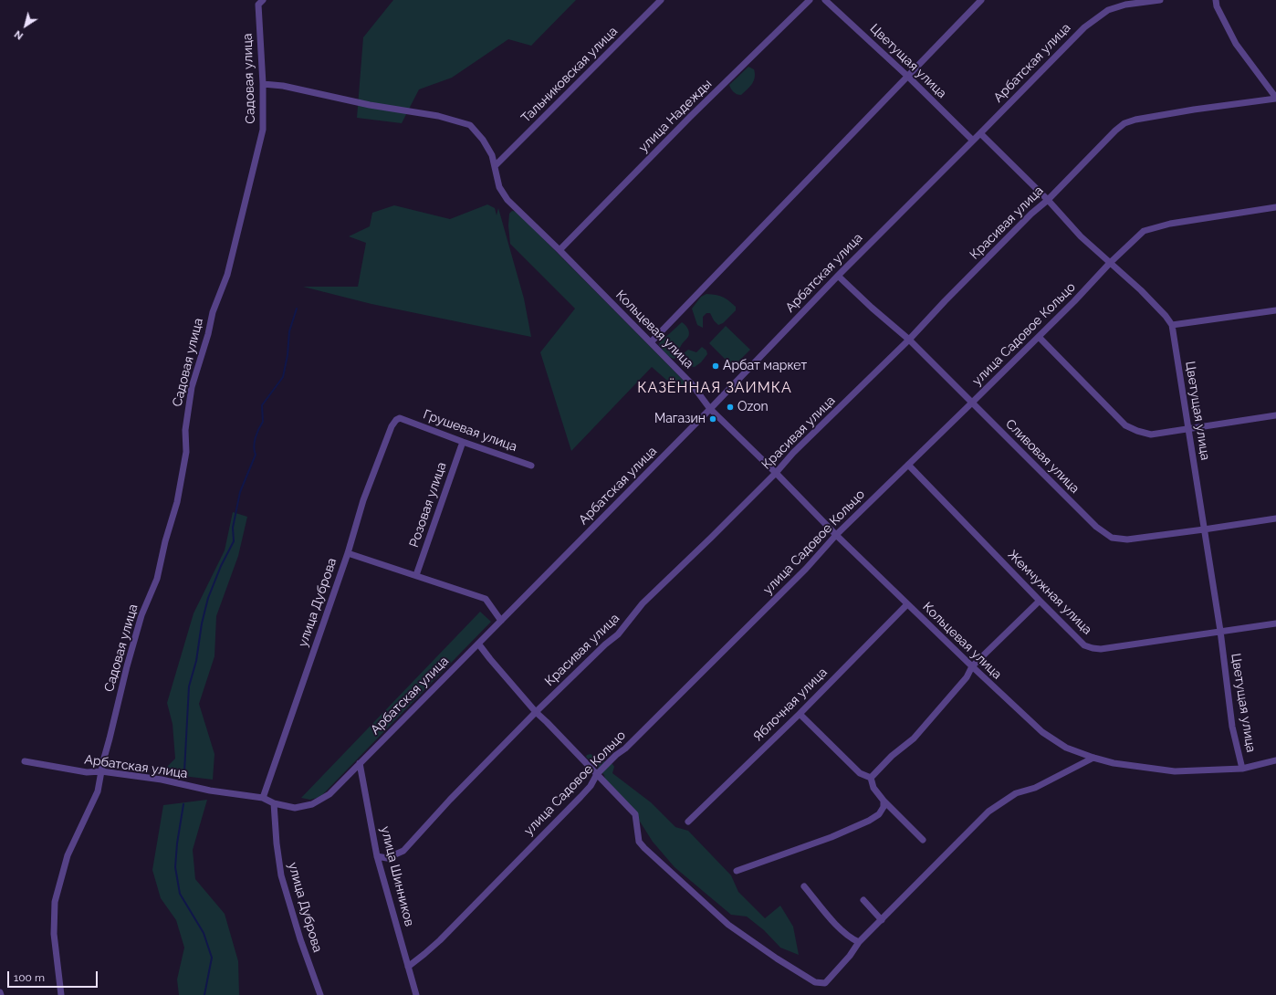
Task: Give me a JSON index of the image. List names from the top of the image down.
{
  "streets": {
    "street": [
      "Цветущая улица",
      "Арбатская улица",
      "Тальниковская улица",
      "Садовая улица",
      "улица Надежды",
      "Красивая улица",
      "Кольцевая улица",
      "улица Садовое Кольцо",
      "Грушевая улица",
      "Сливовая улица",
      "Розовая улица",
      "Жемчужная улица",
      "улица Дуброва",
      "Яблочная улица",
      "улица Шинников"
    ]
  },
  "crossings": [
    ["Цветущая улица", "Арбатская улица"],
    ["Цветущая улица", "Красивая улица"],
    ["Цветущая улица", "Кольцевая улица"],
    ["Цветущая улица", "улица Садовое Кольцо"],
    ["Цветущая улица", "Сливовая улица"],
    ["Цветущая улица", "Жемчужная улица"],
    ["Арбатская улица", "Садовая улица"],
    ["Арбатская улица", "Кольцевая улица"],
    ["Арбатская улица", "Сливовая улица"],
    ["Арбатская улица", "улица Дуброва"],
    ["Арбатская улица", "улица Шинников"],
    ["Тальниковская улица", "Кольцевая улица"],
    ["Садовая улица", "Кольцевая улица"],
    ["улица Надежды", "Кольцевая улица"],
    ["Красивая улица", "Кольцевая улица"],
    ["Красивая улица", "Сливовая улица"],
    ["Красивая улица", "улица Шинников"],
    ["Кольцевая улица", "улица Садовое Кольцо"],
    ["Кольцевая улица", "Яблочная улица"],
    ["улица Садовое Кольцо", "Сливовая улица"],
    ["улица Садовое Кольцо", "Жемчужная улица"],
    ["улица Садовое Кольцо", "улица Шинников"],
    ["Грушевая улица", "Розовая улица"],
    ["Грушевая улица", "улица Дуброва"]
  ],
  "districts": ["КАЗЁННАЯ ЗАИМКА"],
  "places": ["Арбат маркет", "Ozon", "Магазин"],
  "scale_bar": "100 m",
  "north": "bottom left"
}
